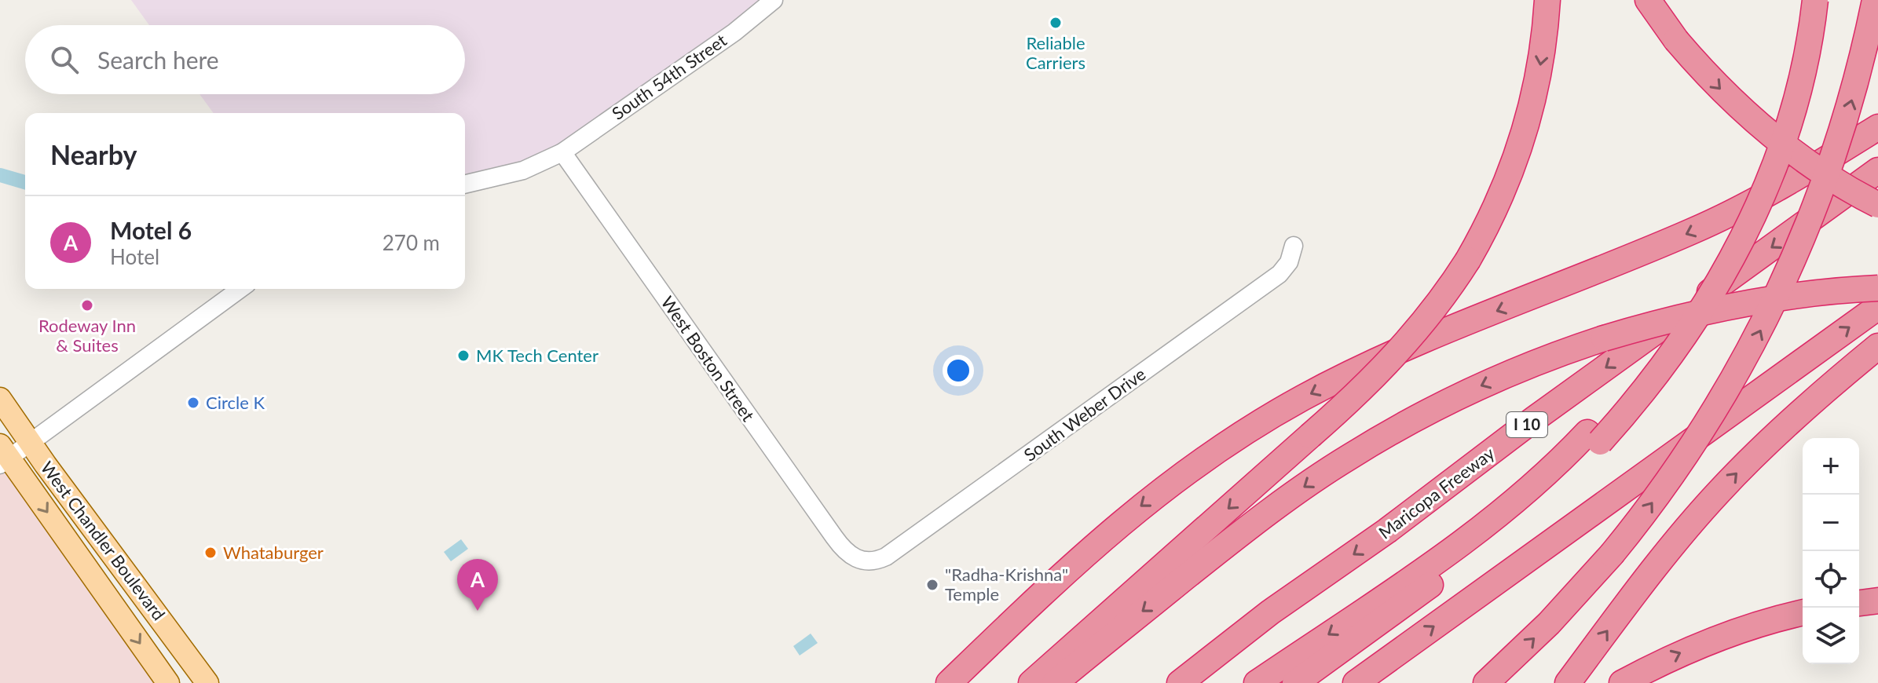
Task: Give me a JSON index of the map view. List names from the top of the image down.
{
  "streets": {
    "highway": ["I 10", "Maricopa Freeway"],
    "main road": ["West Chandler Boulevard"],
    "street": ["South 54th Street", "West Boston Street", "South Weber Drive"]
  },
  "crossings": [
    ["South 54th Street", "West Boston Street"],
    ["West Boston Street", "South Weber Drive"]
  ],
  "places": [
    "Reliable Carriers",
    "Rodeway Inn & Suites",
    "MK Tech Center",
    "Circle K",
    "Whataburger",
    "\"Radha-Krishna\" Temple"
  ],
  "page": {
    "search": "Search here",
    "heading": "Nearby",
    "list": [
      {
        "mark": "A",
        "name": "Motel 6",
        "note": "Hotel",
        "value": "270 m"
      }
    ],
    "map_buttons": ["+", "−"],
    "pins": "A"
  }
}
